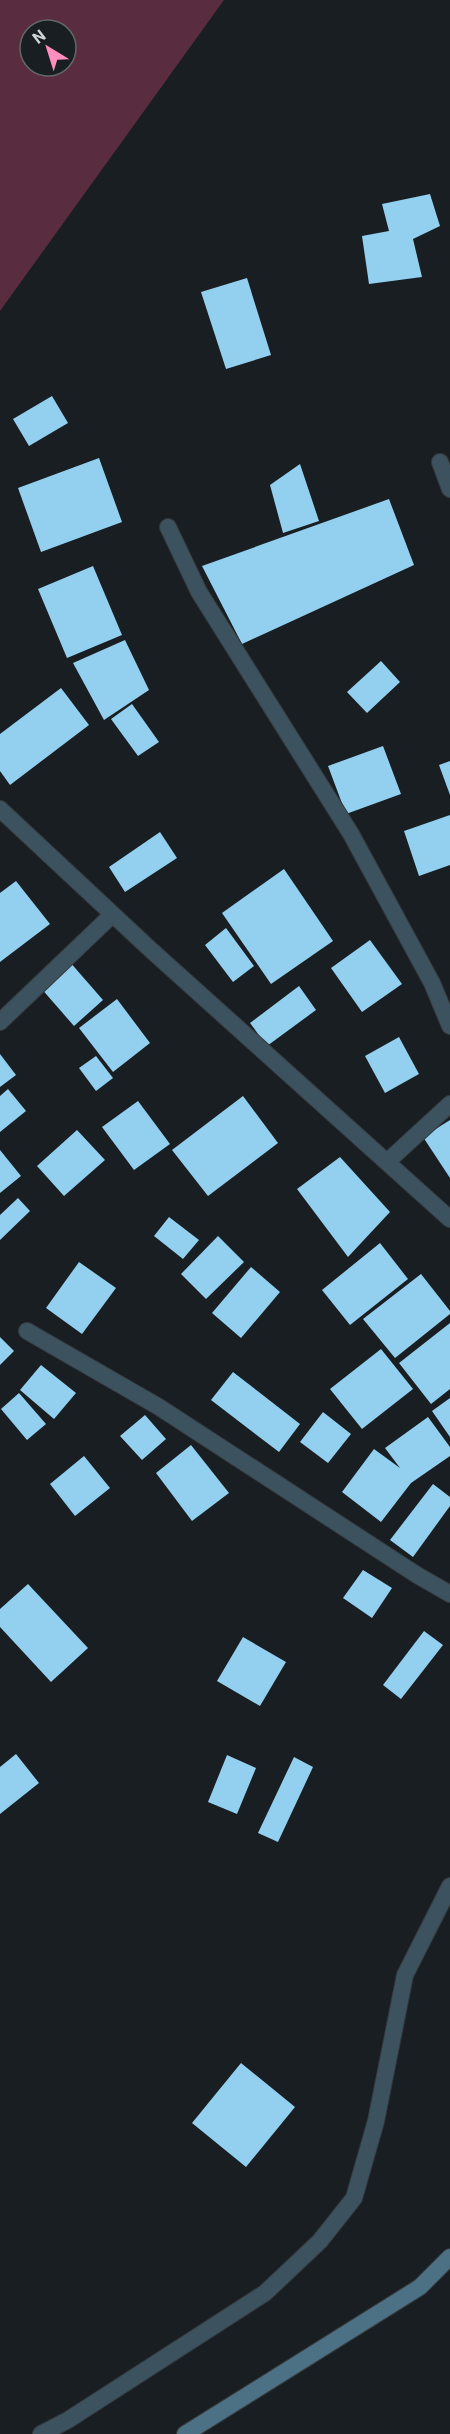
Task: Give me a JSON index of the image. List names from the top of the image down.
{
  "north": "top left"
}
